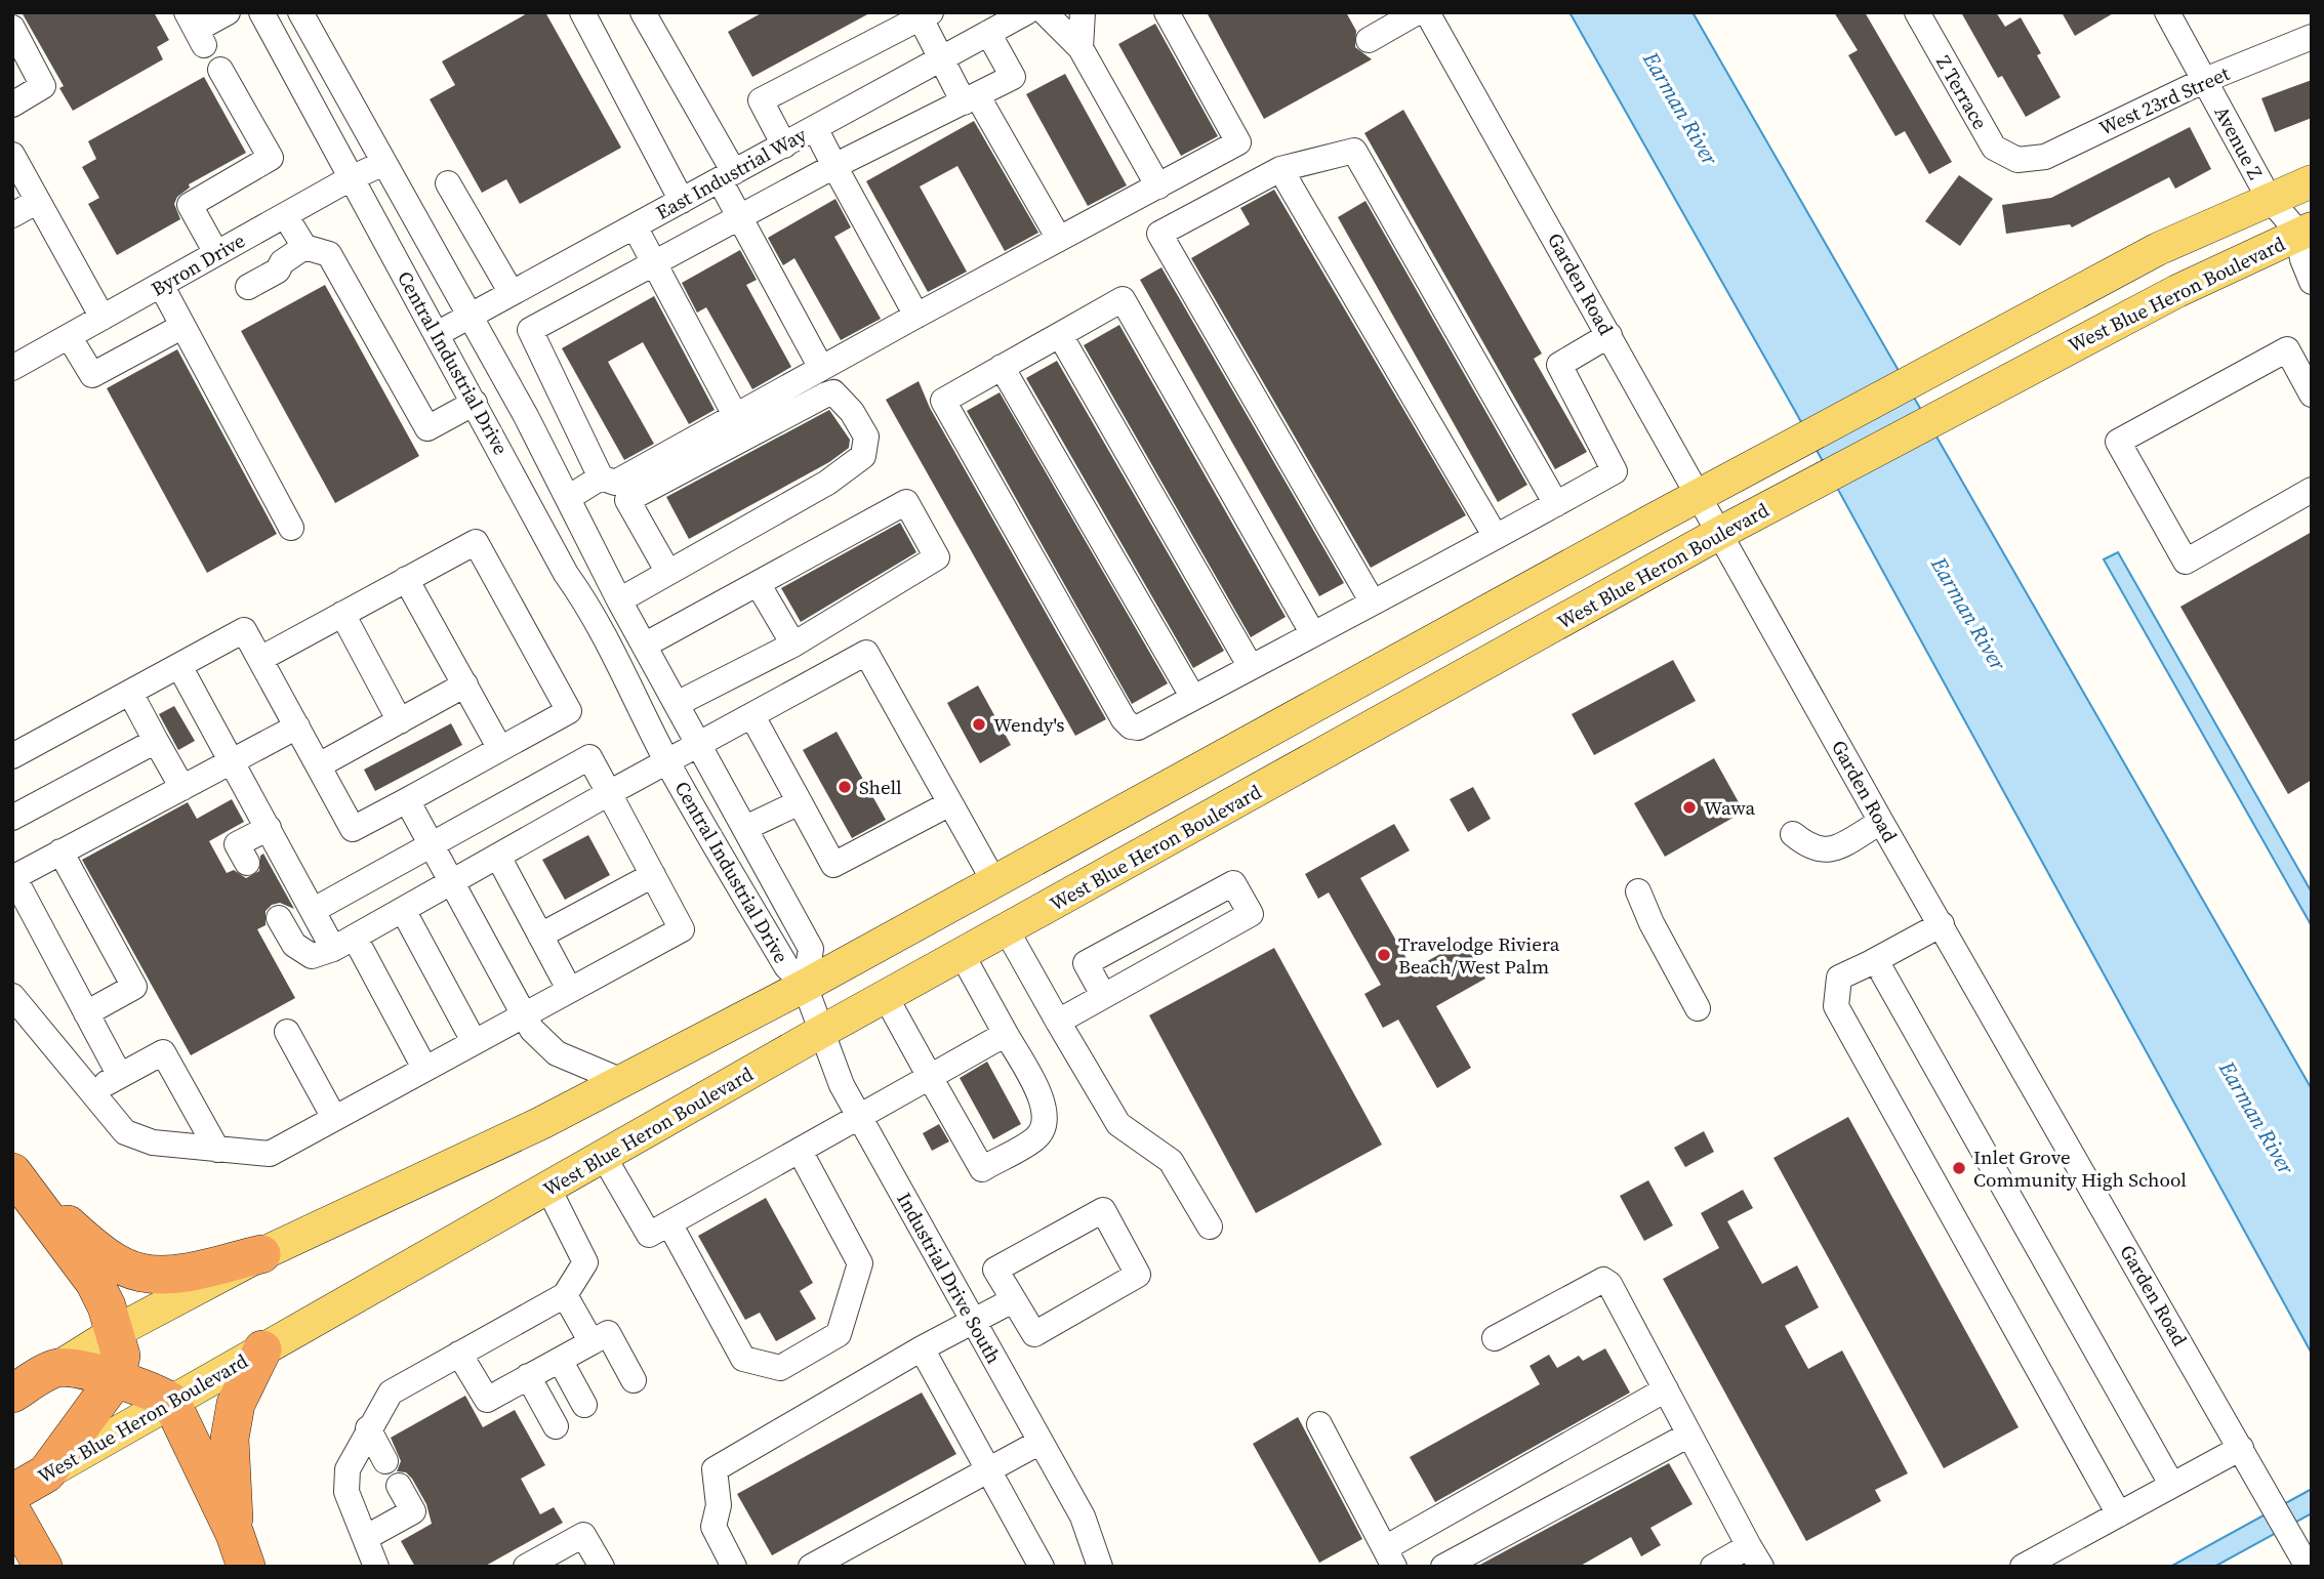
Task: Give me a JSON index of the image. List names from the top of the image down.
{
  "streets": {
    "highway": ["West Blue Heron Boulevard"],
    "street": [
      "Z Terrace",
      "West 23rd Street",
      "Avenue Z",
      "East Industrial Way",
      "Byron Drive",
      "Garden Road",
      "Central Industrial Drive",
      "Industrial Drive South"
    ]
  },
  "crossings": [
    ["Z Terrace", "West 23rd Street"],
    ["West 23rd Street", "Avenue Z"],
    ["Avenue Z", "West Blue Heron Boulevard"],
    ["East Industrial Way", "Central Industrial Drive"],
    ["Byron Drive", "Central Industrial Drive"],
    ["Garden Road", "West Blue Heron Boulevard"],
    ["West Blue Heron Boulevard", "Industrial Drive South"],
    ["Central Industrial Drive", "Industrial Drive South"]
  ],
  "water": ["Earman River"],
  "places": [
    "Wendy's",
    "Shell",
    "Wawa",
    "Travelodge Riviera Beach/West Palm",
    "Inlet Grove Community High School"
  ]
}
